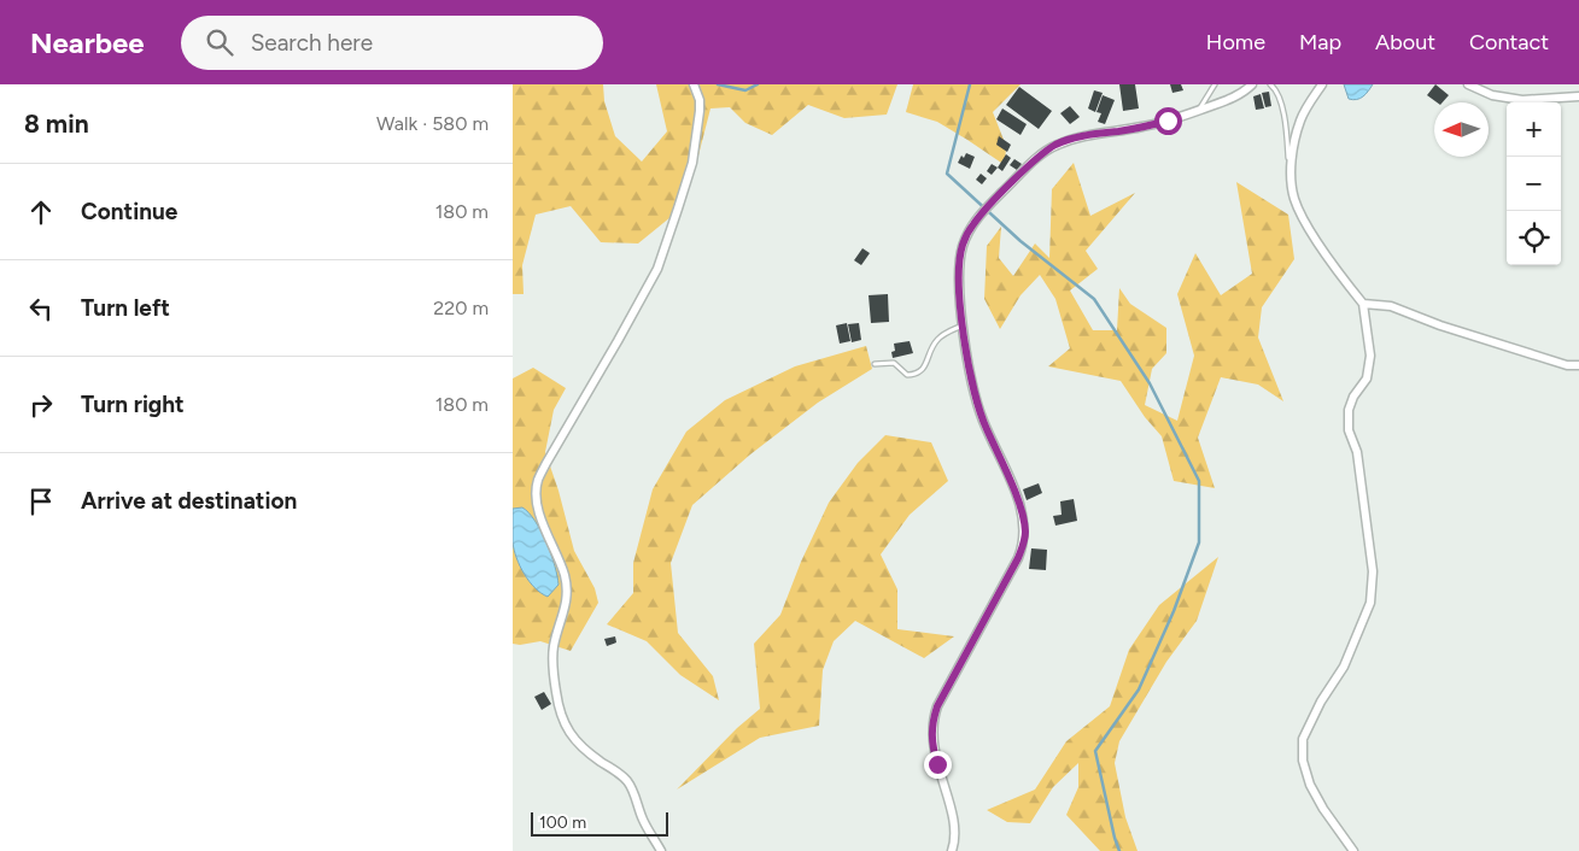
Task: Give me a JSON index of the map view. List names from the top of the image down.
{
  "scale_bar": "100 m",
  "north": "left",
  "page": {
    "header": "Nearbee",
    "search": "Search here",
    "nav": [
      "Home",
      "Map",
      "About",
      "Contact"
    ],
    "heading": ["8 min", "Walk · 580 m"],
    "map_buttons": ["+", "−"],
    "list": [
      ["Continue", "180 m"],
      ["Turn left", "220 m"],
      ["Turn right", "180 m"],
      "Arrive at destination"
    ],
    "scale": "100 m"
  }
}
